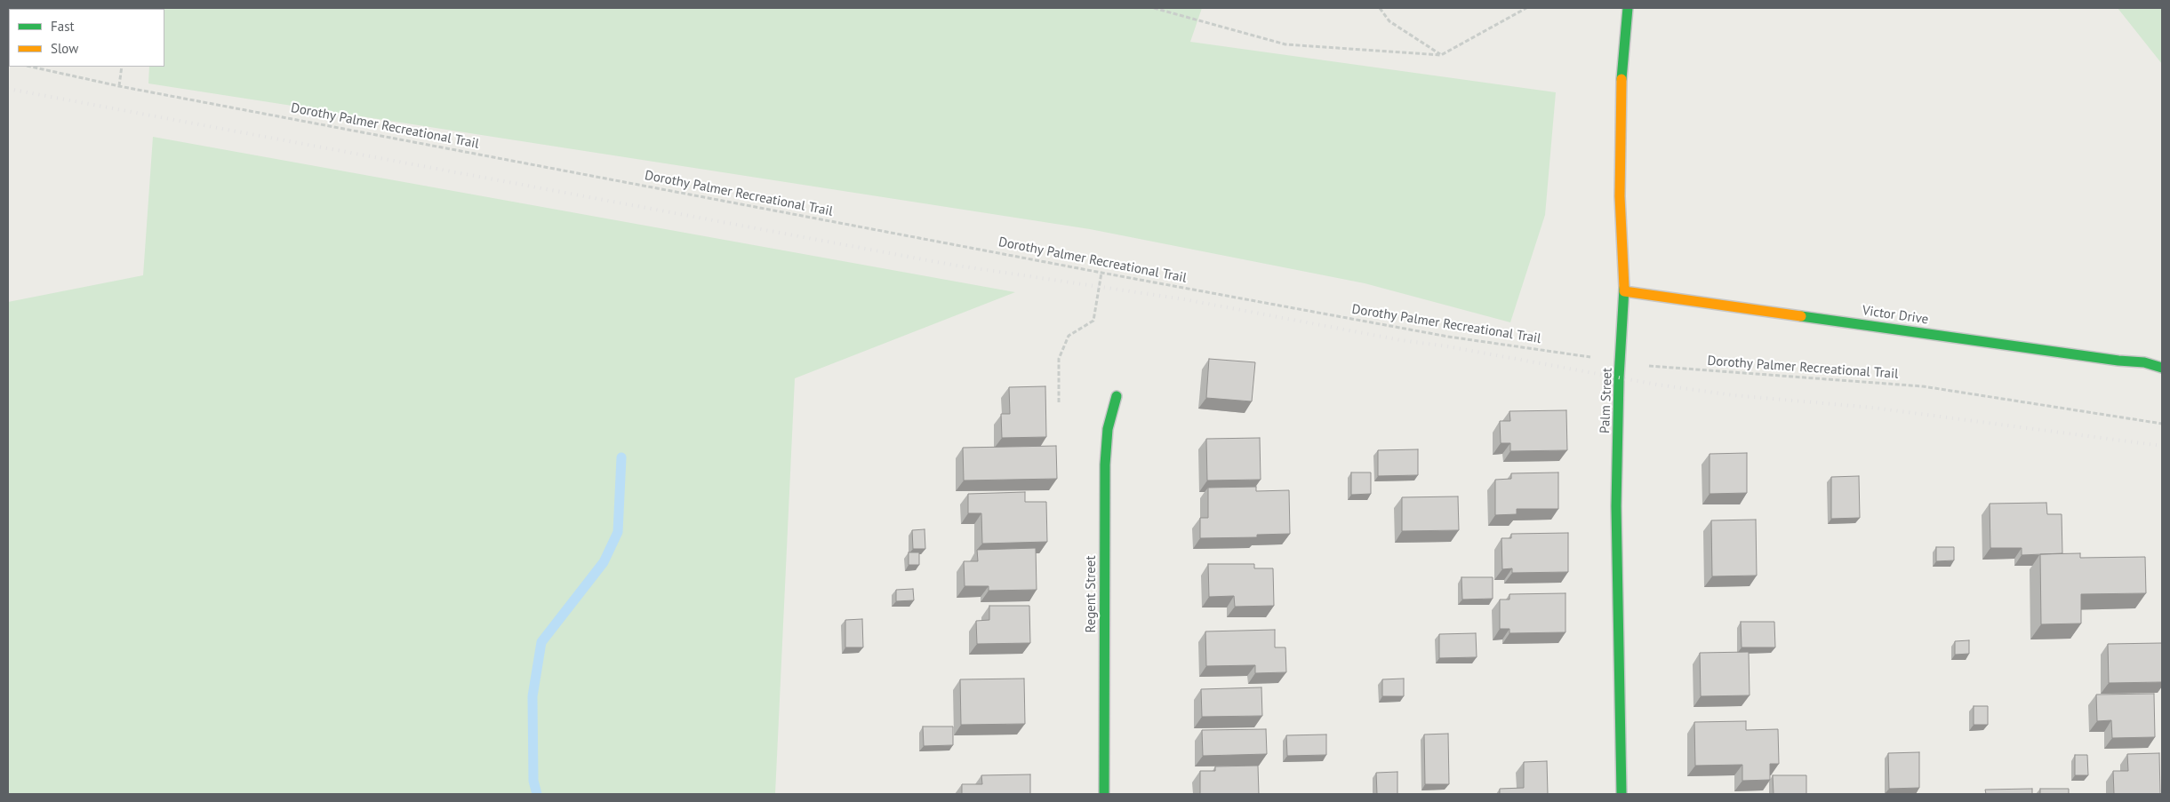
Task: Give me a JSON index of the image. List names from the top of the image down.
{
  "streets": {
    "street": ["Victor Drive", "Palm Street", "Regent Street"],
    "path": ["Dorothy Palmer Recreational Trail"]
  },
  "crossings": [
    ["Dorothy Palmer Recreational Trail", "Palm Street"],
    ["Victor Drive", "Palm Street"]
  ],
  "legend": ["Fast", "Slow"]
}
